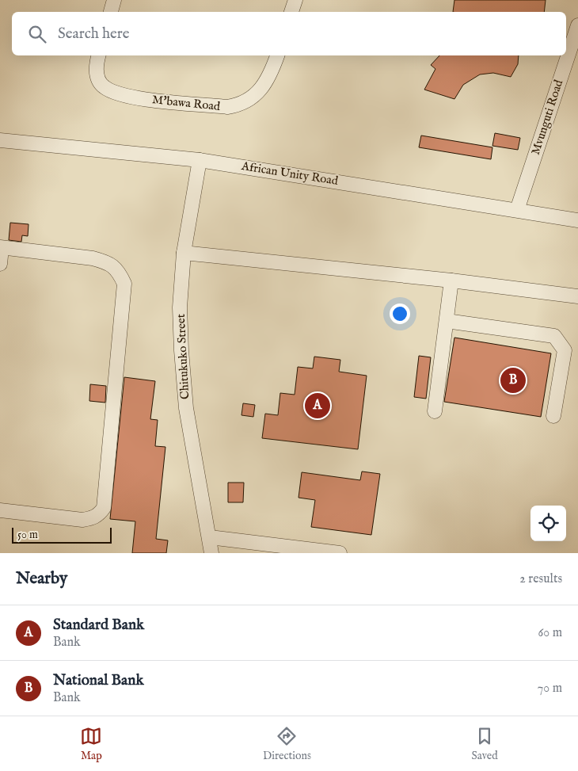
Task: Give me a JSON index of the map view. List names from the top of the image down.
{
  "streets": {
    "street": [
      "M'bawa Road",
      "Mvunguti Road",
      "African Unity Road",
      "Chitukuko Street"
    ]
  },
  "crossings": [
    ["Mvunguti Road", "African Unity Road"],
    ["African Unity Road", "Chitukuko Street"]
  ],
  "scale_bar": "50 m",
  "page": {
    "search": "Search here",
    "pins": ["B", "A"],
    "scale": "50 m",
    "heading": ["Nearby", "2 results"],
    "list": [
      {
        "mark": "A",
        "name": "Standard Bank",
        "note": "Bank",
        "value": "60 m"
      },
      {
        "mark": "B",
        "name": "National Bank",
        "note": "Bank",
        "value": "70 m"
      }
    ],
    "nav": ["Map", "Directions", "Saved"]
  }
}
